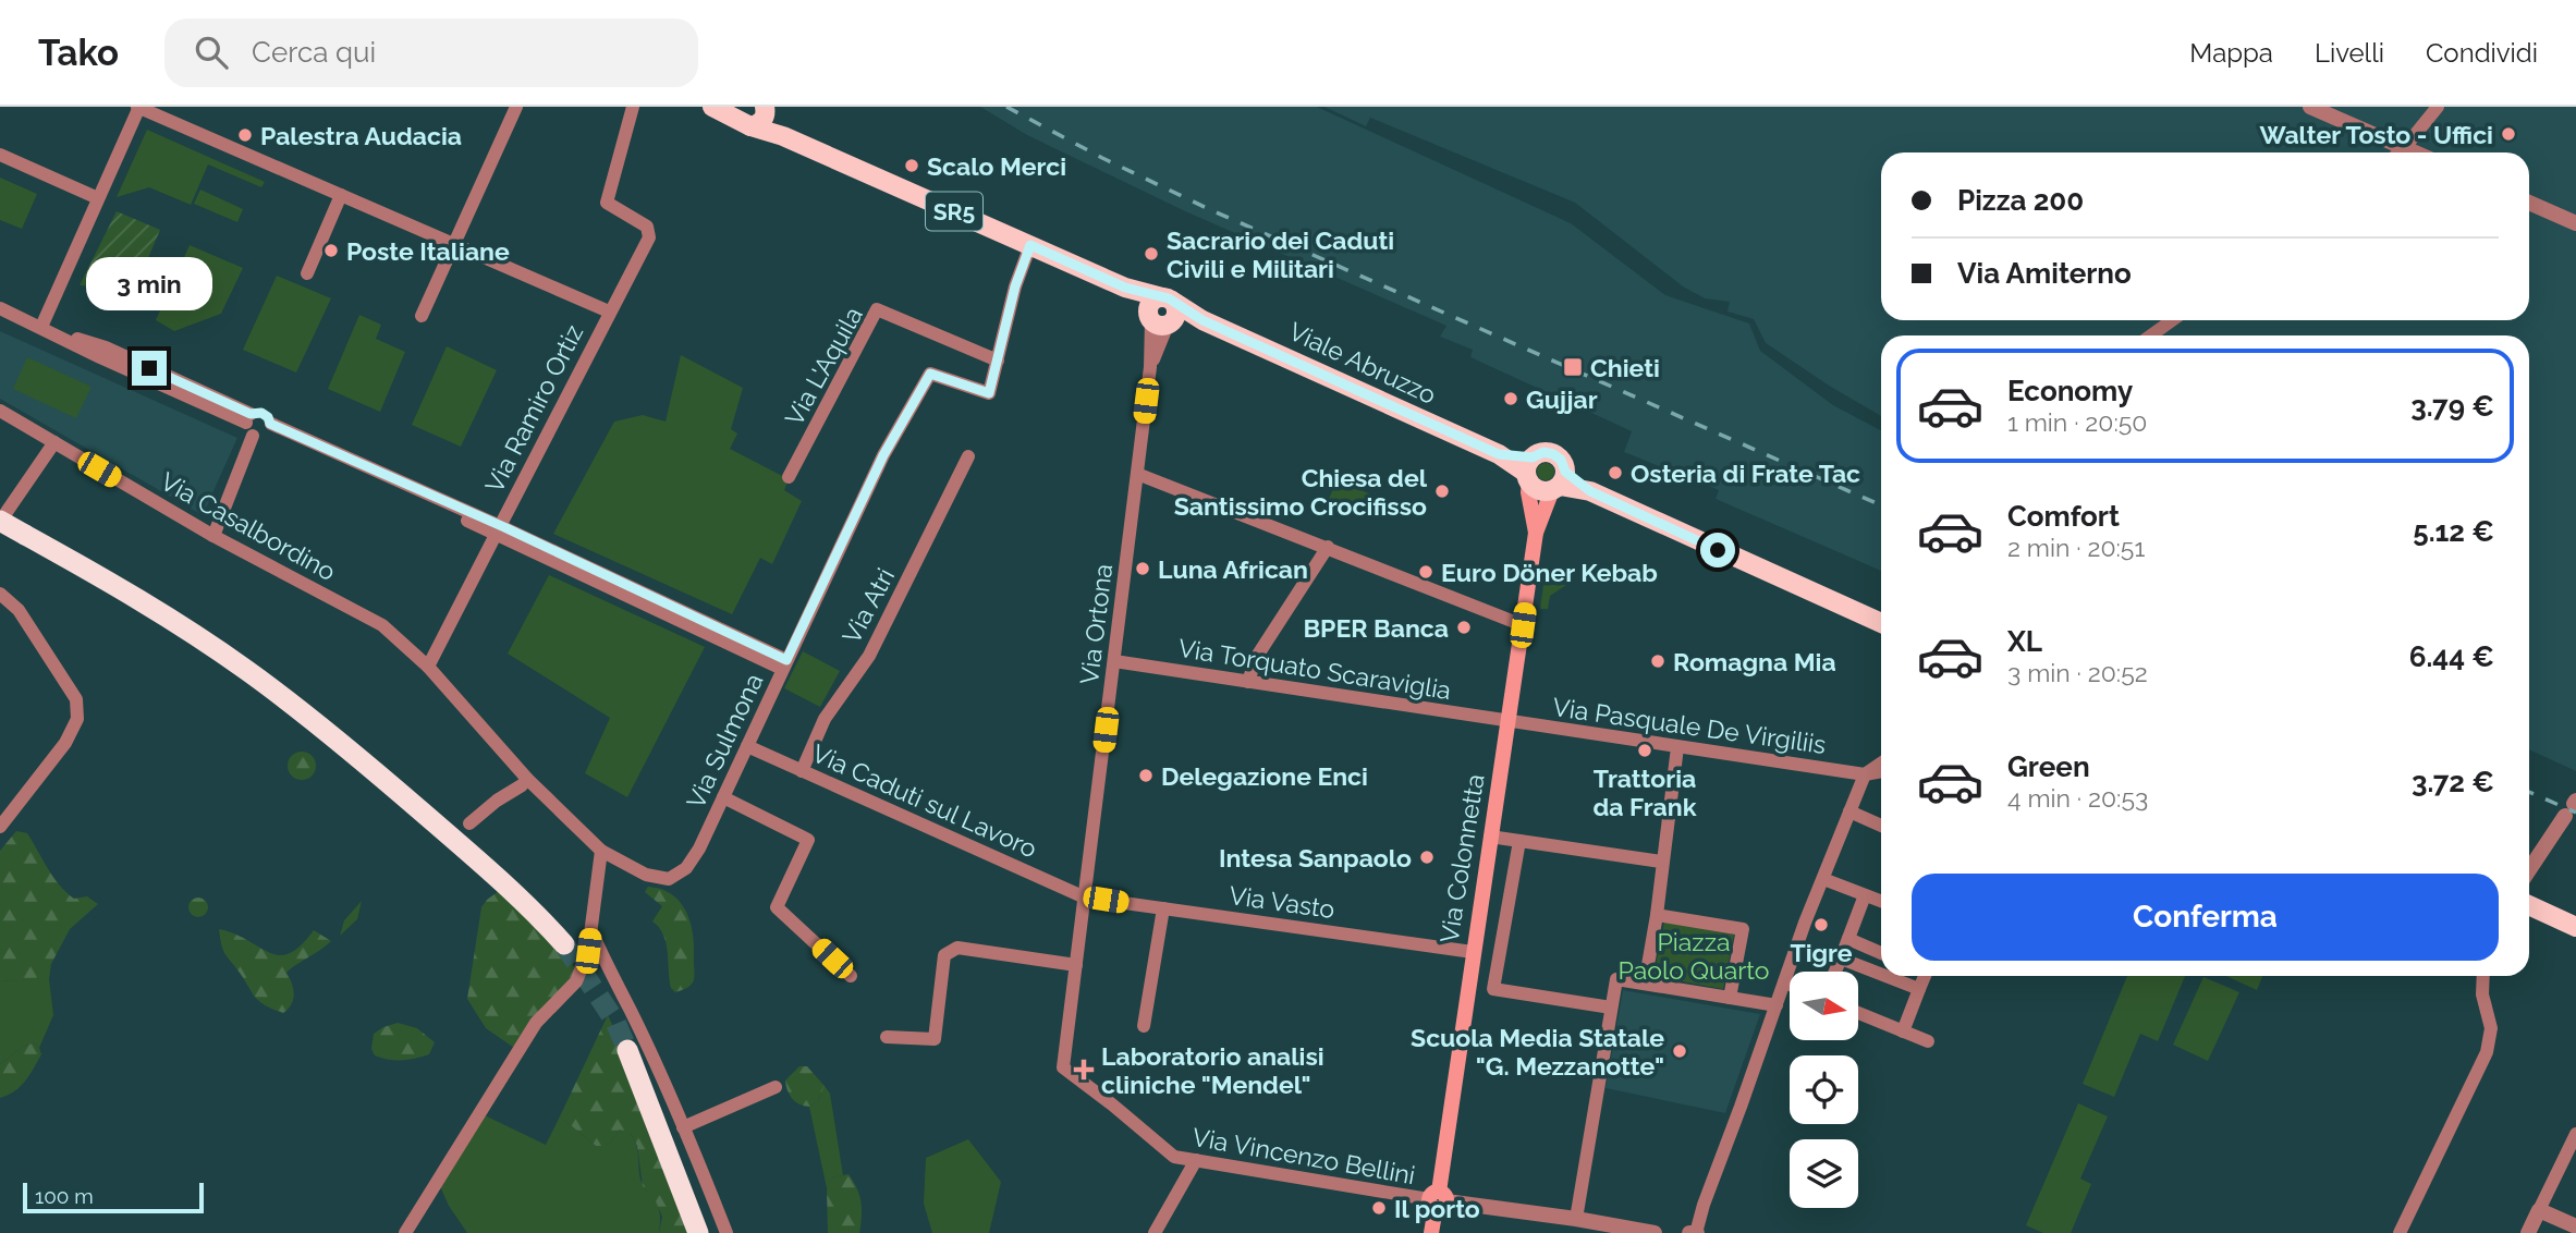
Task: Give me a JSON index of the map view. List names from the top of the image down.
{
  "streets": {
    "main road": ["SR5", "Viale Abruzzo", "Via Colonnetta"],
    "street": [
      "Via L'Aquila",
      "Via Ramiro Ortiz",
      "Via Casalbordino",
      "Via Atri",
      "Via Ortona",
      "Via Torquato Scaraviglia",
      "Via Pasquale De Virgiliis",
      "Via Sulmona",
      "Via Caduti sul Lavoro",
      "Via Vasto",
      "Via Vincenzo Bellini"
    ]
  },
  "crossings": [
    ["SR5", "Viale Abruzzo"],
    ["Viale Abruzzo", "Via Ortona"],
    ["Viale Abruzzo", "Via Sulmona"],
    ["Via L'Aquila", "Via Sulmona"],
    ["Via Casalbordino", "Via Sulmona"],
    ["Via Atri", "Via Caduti sul Lavoro"],
    ["Via Ortona", "Via Torquato Scaraviglia"],
    ["Via Ortona", "Via Caduti sul Lavoro"],
    ["Via Ortona", "Via Vasto"],
    ["Via Ortona", "Via Vincenzo Bellini"],
    ["Via Torquato Scaraviglia", "Via Pasquale De Virgiliis"],
    ["Via Torquato Scaraviglia", "Via Colonnetta"],
    ["Via Pasquale De Virgiliis", "Via Colonnetta"],
    ["Via Sulmona", "Via Caduti sul Lavoro"],
    ["Via Caduti sul Lavoro", "Via Vasto"],
    ["Via Colonnetta", "Via Vasto"],
    ["Via Colonnetta", "Via Vincenzo Bellini"]
  ],
  "parks": ["Piazza Paolo Quarto"],
  "places": {
    "other": [
      "Walter Tosto - Uffici",
      "Palestra Audacia",
      "Scalo Merci",
      "Poste Italiane",
      "Sacrario dei Caduti Civili e Militari",
      "Gujjar",
      "Osteria di Frate Tac",
      "Chiesa del Santissimo Crocifisso",
      "Luna African",
      "Euro Döner Kebab",
      "BPER Banca",
      "Romagna Mia",
      "Trattoria da Frank",
      "Delegazione Enci",
      "Intesa Sanpaolo",
      "Tigre",
      "Scuola Media Statale \"G. Mezzanotte\"",
      "Il porto"
    ],
    "transit": ["Chieti"],
    "health": ["Laboratorio analisi cliniche \"Mendel\""]
  },
  "scale_bar": "100 m",
  "north": "right",
  "page": {
    "header": "Tako",
    "search": "Cerca qui",
    "nav": ["Mappa", "Livelli", "Condividi"],
    "banner": ["Pizza 200", "Via Amiterno"],
    "bubble": "3 min",
    "list": [
      {
        "name": "Economy",
        "note": "1 min · 20:50",
        "value": "3.79 €"
      },
      {
        "name": "Comfort",
        "note": "2 min · 20:51",
        "value": "5.12 €"
      },
      {
        "name": "XL",
        "note": "3 min · 20:52",
        "value": "6.44 €"
      },
      {
        "name": "Green",
        "note": "4 min · 20:53",
        "value": "3.72 €"
      }
    ],
    "buttons": "Conferma",
    "scale": "100 m"
  }
}
